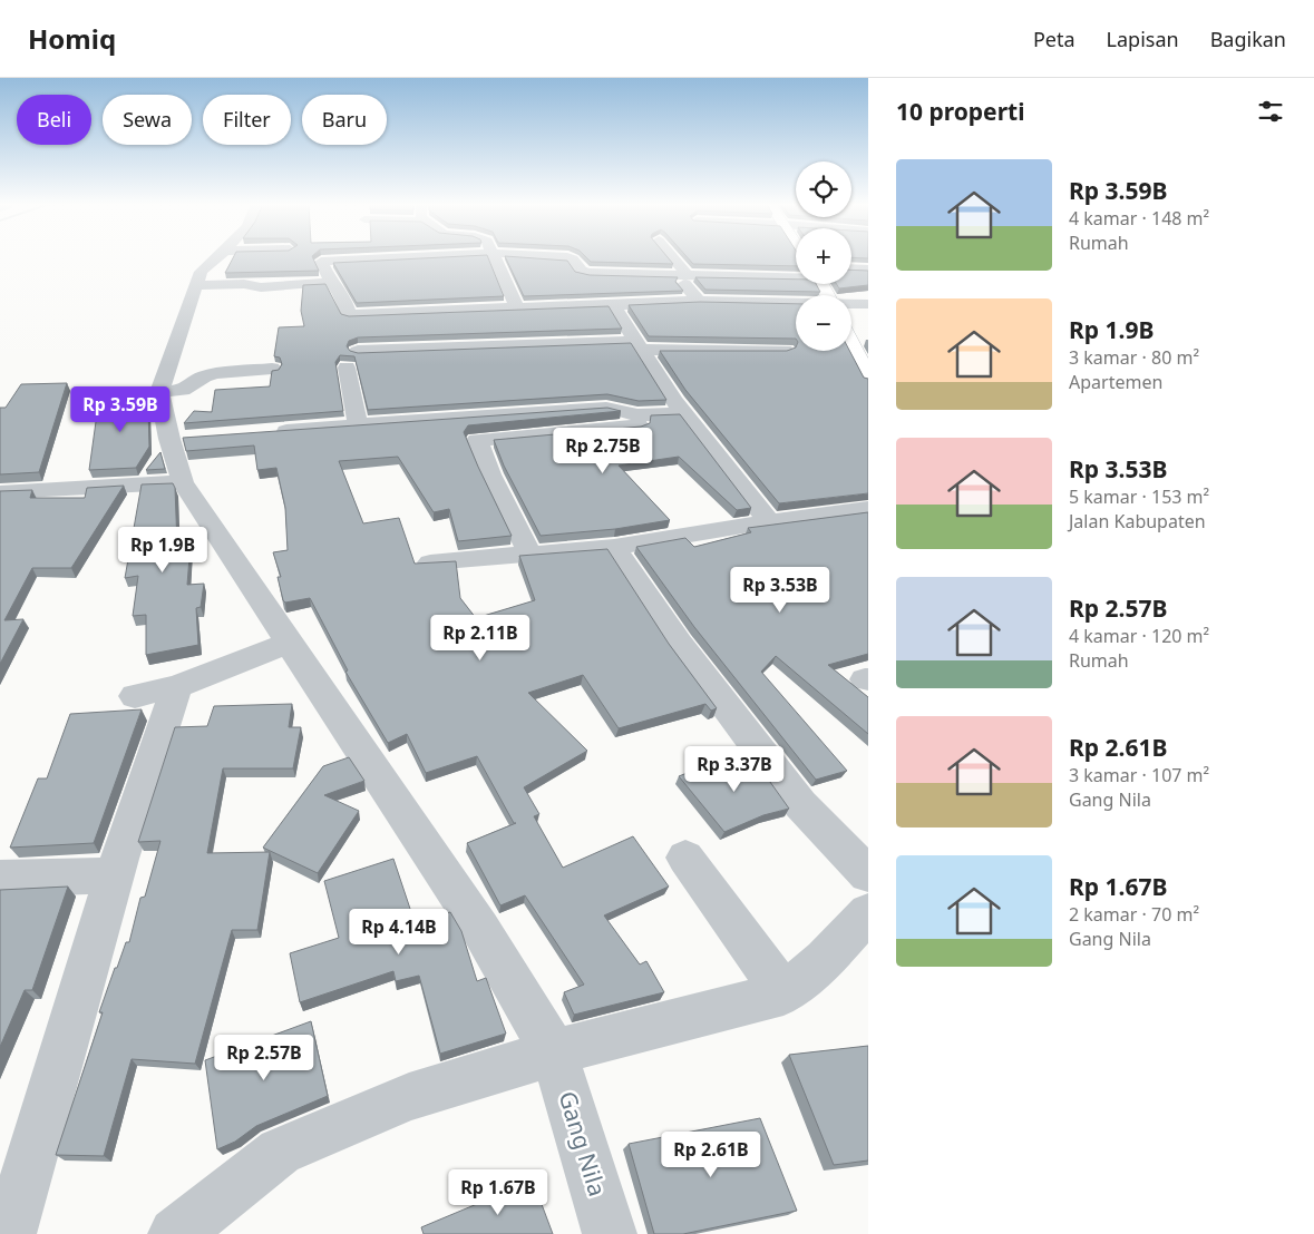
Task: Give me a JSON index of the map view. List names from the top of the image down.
{
  "streets": {
    "street": ["Gang Nila"]
  },
  "page": {
    "header": "Homiq",
    "nav": ["Peta", "Lapisan", "Bagikan"],
    "heading": "10 properti",
    "chip": [
      "Beli",
      "Sewa",
      "Filter",
      "Baru"
    ],
    "list": [
      {
        "name": "Rp 3.59B",
        "note": "4 kamar · 148 m² · Rumah"
      },
      {
        "name": "Rp 1.9B",
        "note": "3 kamar · 80 m² · Apartemen"
      },
      {
        "name": "Rp 3.53B",
        "note": "5 kamar · 153 m² · Jalan Kabupaten"
      },
      {
        "name": "Rp 2.57B",
        "note": "4 kamar · 120 m² · Rumah"
      },
      {
        "name": "Rp 2.61B",
        "note": "3 kamar · 107 m² · Gang Nila"
      },
      {
        "name": "Rp 1.67B",
        "note": "2 kamar · 70 m² · Gang Nila"
      }
    ],
    "map_buttons": ["+", "−"],
    "price": [
      "Rp 3.59B",
      "Rp 2.75B",
      "Rp 1.9B",
      "Rp 3.53B",
      "Rp 2.11B",
      "Rp 3.37B",
      "Rp 4.14B",
      "Rp 2.57B",
      "Rp 2.61B",
      "Rp 1.67B"
    ]
  }
}
